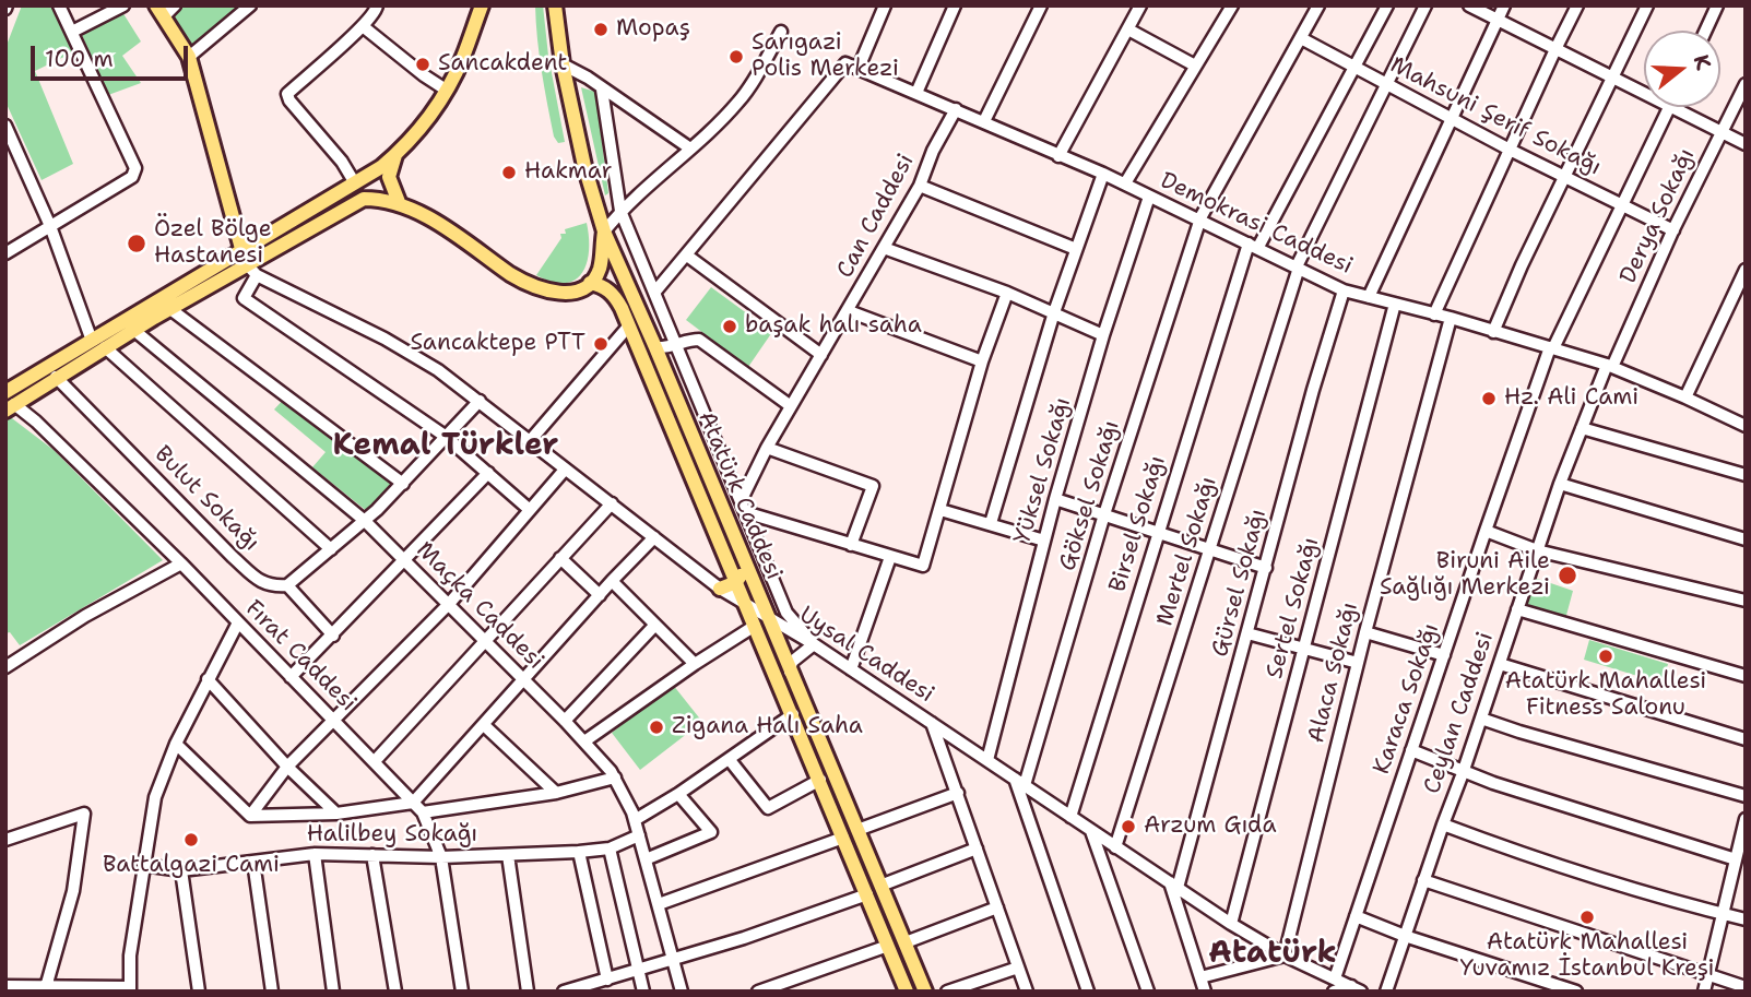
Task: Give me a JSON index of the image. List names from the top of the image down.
{
  "streets": {
    "main road": ["Atatürk Caddesi"],
    "street": [
      "Mahsuni Şerif Sokağı",
      "Can Caddesi",
      "Derya Sokağı",
      "Demokrasi Caddesi",
      "Yüksel Sokağı",
      "Göksel Sokağı",
      "Bulut Sokağı",
      "Birsel Sokağı",
      "Mertel Sokağı",
      "Gürsel Sokağı",
      "Maçka Caddesi",
      "Sertel Sokağı",
      "Uysal Caddesi",
      "Fırat Caddesi",
      "Alaca Sokağı",
      "Karaca Sokağı",
      "Ceylan Caddesi",
      "Halilbey Sokağı"
    ]
  },
  "crossings": [
    ["Mahsuni Şerif Sokağı", "Derya Sokağı"],
    ["Mahsuni Şerif Sokağı", "Göksel Sokağı"],
    ["Mahsuni Şerif Sokağı", "Birsel Sokağı"],
    ["Mahsuni Şerif Sokağı", "Mertel Sokağı"],
    ["Mahsuni Şerif Sokağı", "Karaca Sokağı"],
    ["Can Caddesi", "Demokrasi Caddesi"],
    ["Derya Sokağı", "Demokrasi Caddesi"],
    ["Derya Sokağı", "Ceylan Caddesi"],
    ["Demokrasi Caddesi", "Yüksel Sokağı"],
    ["Demokrasi Caddesi", "Göksel Sokağı"],
    ["Demokrasi Caddesi", "Birsel Sokağı"],
    ["Demokrasi Caddesi", "Mertel Sokağı"],
    ["Demokrasi Caddesi", "Gürsel Sokağı"],
    ["Demokrasi Caddesi", "Sertel Sokağı"],
    ["Demokrasi Caddesi", "Alaca Sokağı"],
    ["Demokrasi Caddesi", "Karaca Sokağı"],
    ["Demokrasi Caddesi", "Ceylan Caddesi"],
    ["Yüksel Sokağı", "Uysal Caddesi"],
    ["Atatürk Caddesi", "Uysal Caddesi"],
    ["Göksel Sokağı", "Uysal Caddesi"],
    ["Birsel Sokağı", "Uysal Caddesi"],
    ["Mertel Sokağı", "Uysal Caddesi"],
    ["Gürsel Sokağı", "Uysal Caddesi"],
    ["Maçka Caddesi", "Halilbey Sokağı"],
    ["Sertel Sokağı", "Uysal Caddesi"],
    ["Uysal Caddesi", "Alaca Sokağı"],
    ["Uysal Caddesi", "Karaca Sokağı"],
    ["Fırat Caddesi", "Halilbey Sokağı"]
  ],
  "districts": ["Kemal Türkler", "Atatürk"],
  "places": [
    "Mopaş",
    "Sarıgazi Polis Merkezi",
    "Sancakdent",
    "Hakmar",
    "Özel Bölge Hastanesi",
    "başak halı saha",
    "Sancaktepe PTT",
    "Hz. Ali Cami",
    "Biruni Aile Sağlığı Merkezi",
    "Atatürk Mahallesi Fitness Salonu",
    "Zigana Halı Saha",
    "Arzum Gıda",
    "Battalgazi Cami",
    "Atatürk Mahallesi Yuvamız İstanbul Kreşi"
  ],
  "scale_bar": "100 m",
  "north": "right"
}
